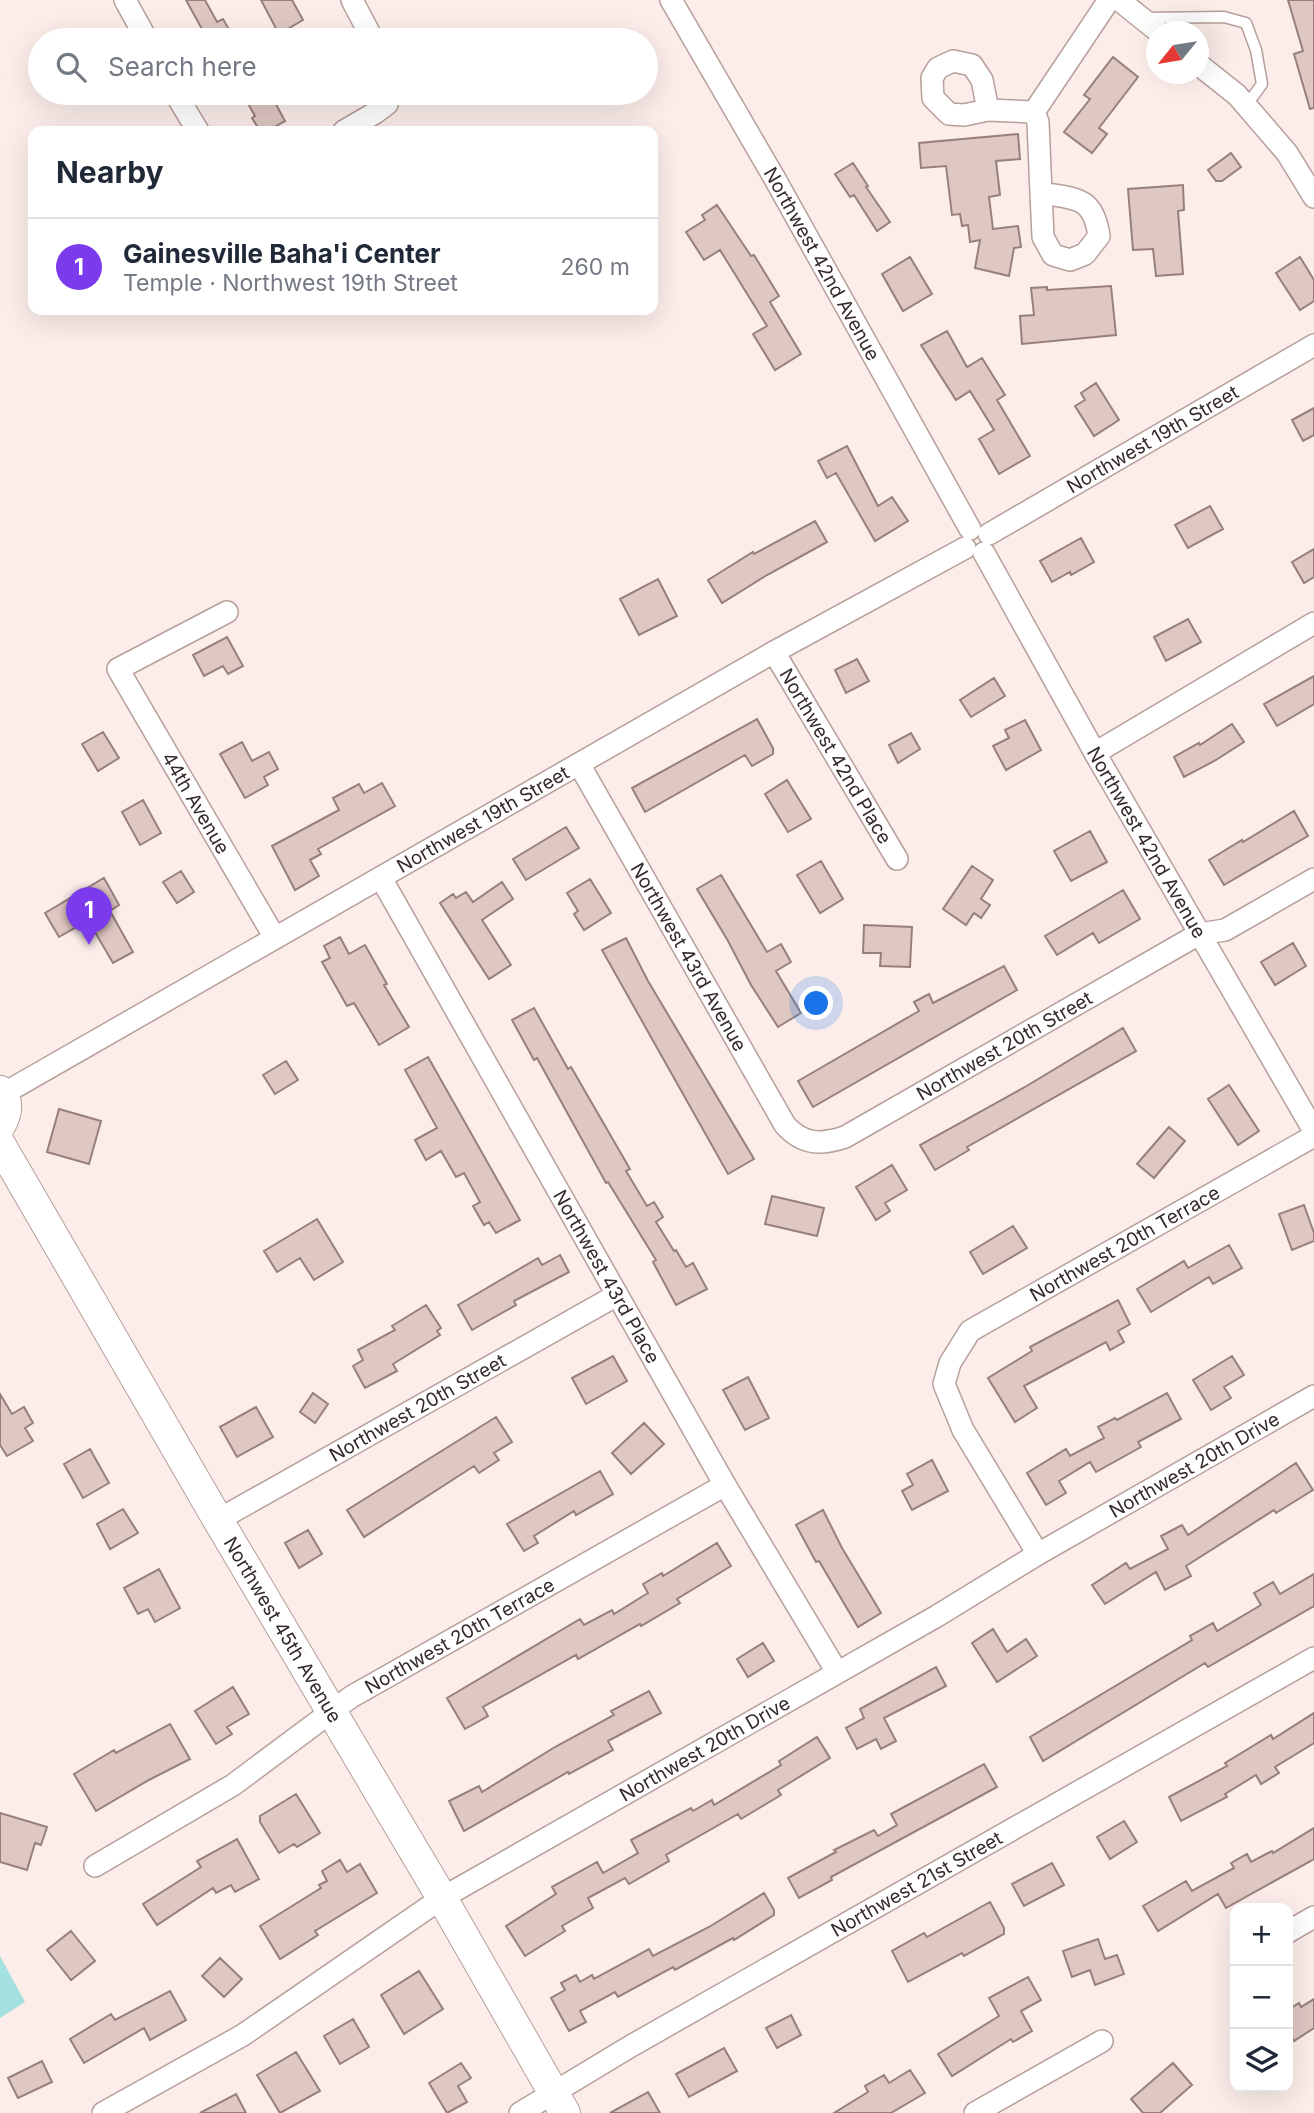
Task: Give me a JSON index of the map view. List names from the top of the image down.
{
  "streets": {
    "street": [
      "Northwest 42nd Avenue",
      "Northwest 19th Street",
      "Northwest 42nd Place",
      "44th Avenue",
      "Northwest 43rd Avenue",
      "Northwest 20th Street",
      "Northwest 20th Terrace",
      "Northwest 43rd Place",
      "Northwest 20th Drive",
      "Northwest 45th Avenue",
      "Northwest 21st Street"
    ]
  },
  "crossings": [
    ["Northwest 42nd Avenue", "Northwest 19th Street"],
    ["Northwest 42nd Avenue", "Northwest 20th Street"],
    ["Northwest 19th Street", "Northwest 42nd Place"],
    ["Northwest 19th Street", "44th Avenue"],
    ["Northwest 19th Street", "Northwest 43rd Avenue"],
    ["Northwest 19th Street", "Northwest 43rd Place"],
    ["Northwest 43rd Avenue", "Northwest 20th Street"],
    ["Northwest 20th Street", "Northwest 43rd Place"],
    ["Northwest 20th Street", "Northwest 45th Avenue"],
    ["Northwest 20th Terrace", "Northwest 43rd Place"],
    ["Northwest 20th Terrace", "Northwest 20th Drive"],
    ["Northwest 20th Terrace", "Northwest 45th Avenue"],
    ["Northwest 43rd Place", "Northwest 20th Drive"],
    ["Northwest 20th Drive", "Northwest 45th Avenue"],
    ["Northwest 45th Avenue", "Northwest 21st Street"]
  ],
  "north": "bottom left",
  "page": {
    "search": "Search here",
    "heading": "Nearby",
    "list": [
      {
        "mark": "1",
        "name": "Gainesville Baha'i Center",
        "note": "Temple · Northwest 19th Street",
        "value": "260 m"
      }
    ],
    "pins": "1",
    "map_buttons": ["+", "−"]
  }
}
